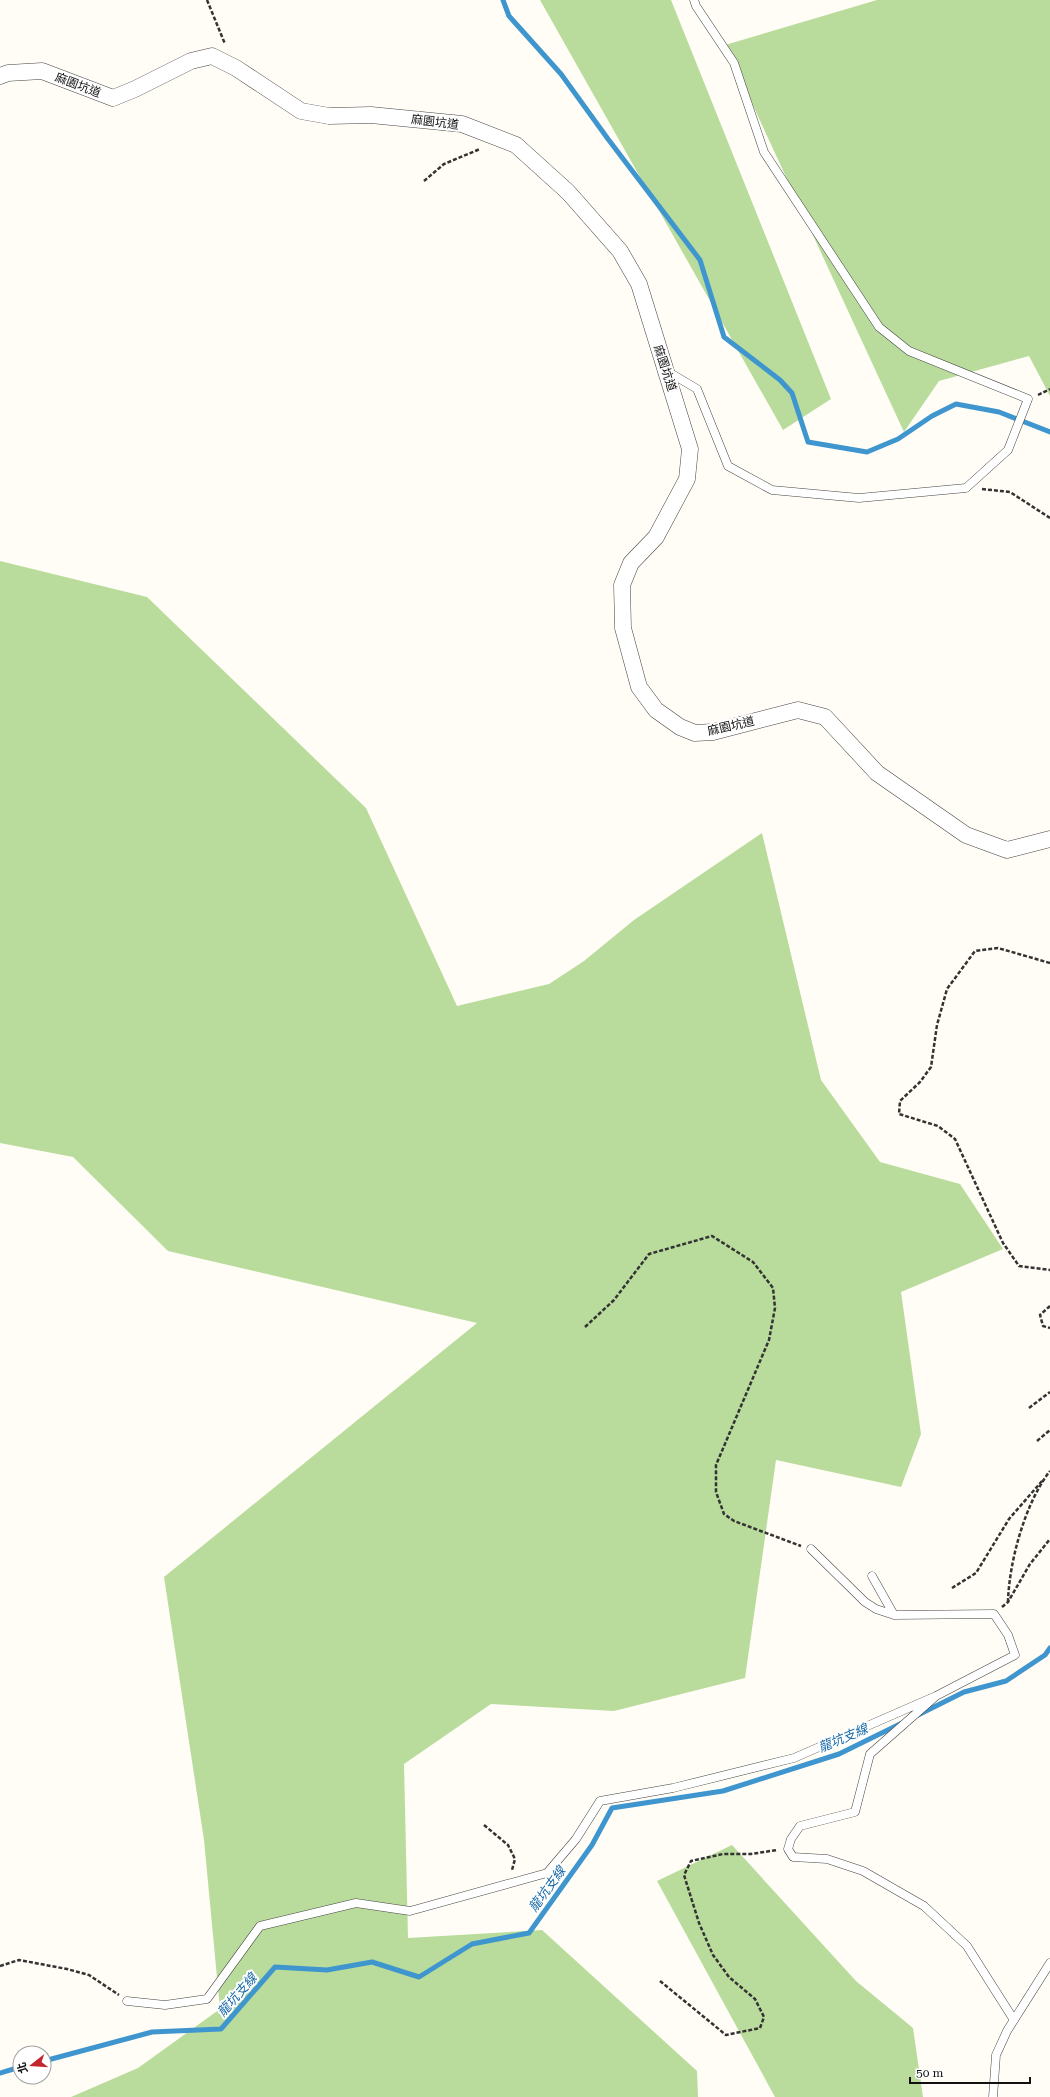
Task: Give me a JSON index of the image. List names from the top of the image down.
{
  "streets": {
    "street": ["麻園坑道"]
  },
  "water": ["龍坑支線"],
  "scale_bar": "50 m",
  "north": "left"
}
